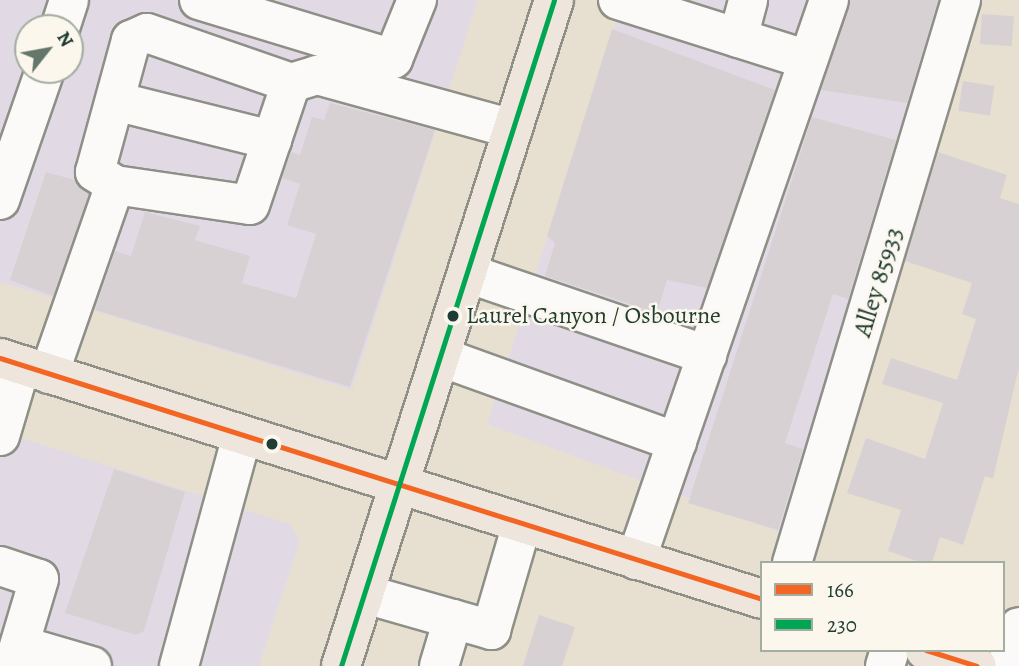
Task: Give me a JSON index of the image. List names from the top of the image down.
{
  "streets": {
    "street": ["Alley 85933"]
  },
  "places": ["Laurel Canyon / Osbourne"],
  "lines": ["transit line 230", "transit line 166"],
  "legend": ["166", "230"],
  "north": "top right"
}
